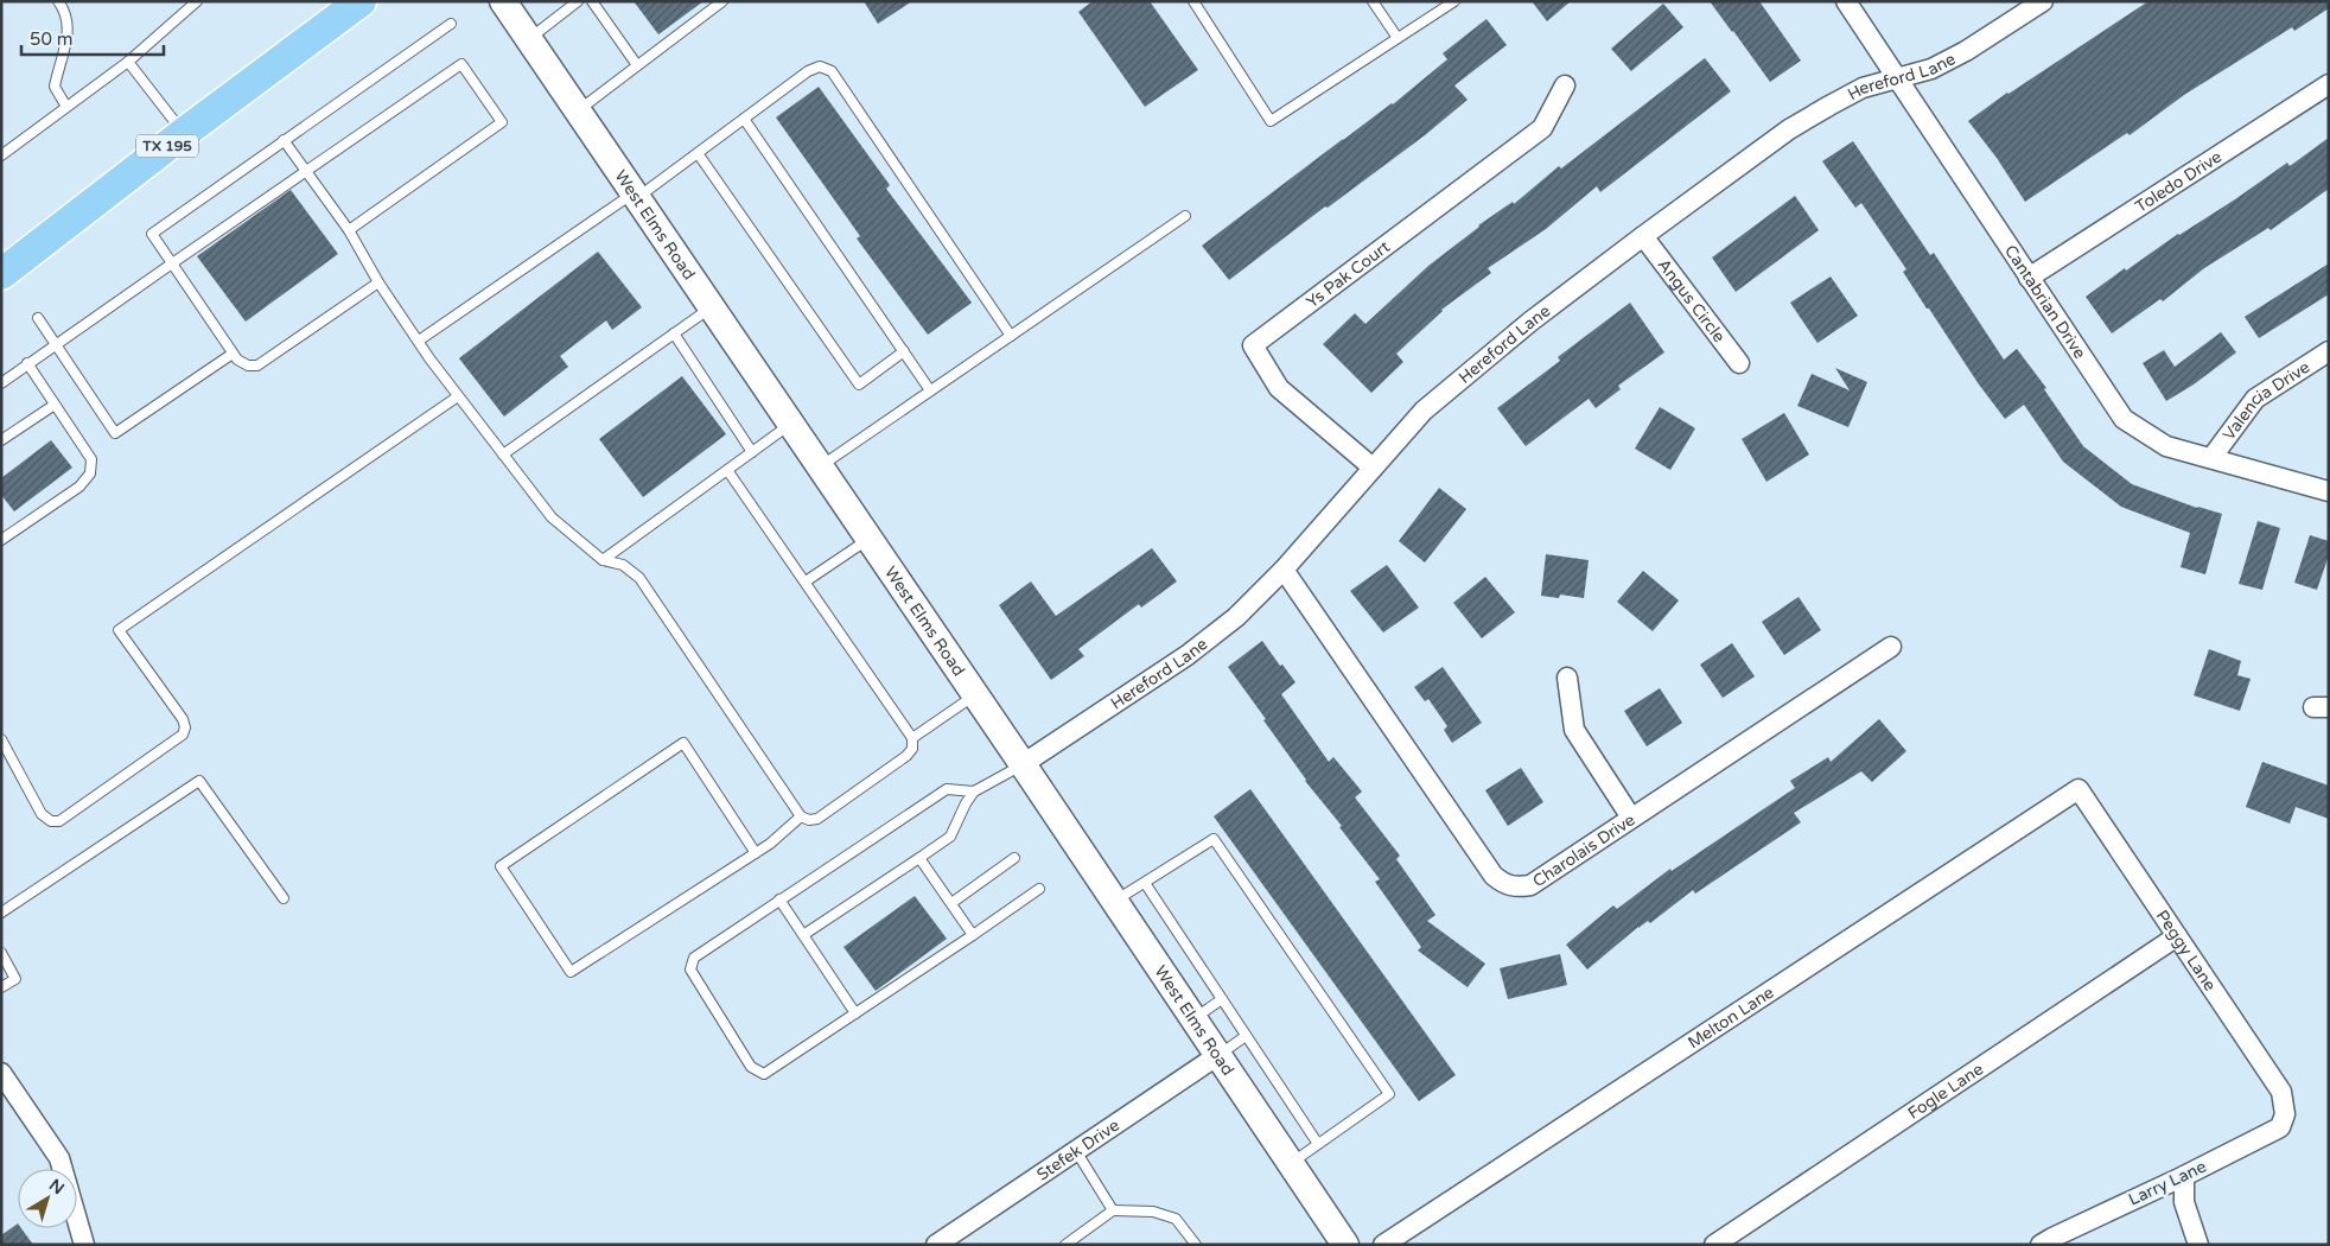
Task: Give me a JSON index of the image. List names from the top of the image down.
{
  "streets": {
    "highway": ["TX 195"],
    "main road": ["West Elms Road"],
    "street": [
      "Hereford Lane",
      "Toledo Drive",
      "Ys Pak Court",
      "Angus Circle",
      "Cantabrian Drive",
      "Valencia Drive",
      "Charolais Drive",
      "Peggy Lane",
      "Melton Lane",
      "Fogle Lane",
      "Stefek Drive",
      "Larry Lane"
    ]
  },
  "crossings": [
    ["Hereford Lane", "West Elms Road"],
    ["Hereford Lane", "Ys Pak Court"],
    ["Hereford Lane", "Angus Circle"],
    ["Hereford Lane", "Cantabrian Drive"],
    ["Hereford Lane", "Charolais Drive"],
    ["Toledo Drive", "Cantabrian Drive"],
    ["West Elms Road", "Stefek Drive"],
    ["Cantabrian Drive", "Valencia Drive"],
    ["Peggy Lane", "Melton Lane"],
    ["Peggy Lane", "Fogle Lane"],
    ["Peggy Lane", "Larry Lane"]
  ],
  "scale_bar": "50 m",
  "north": "top right"
}
